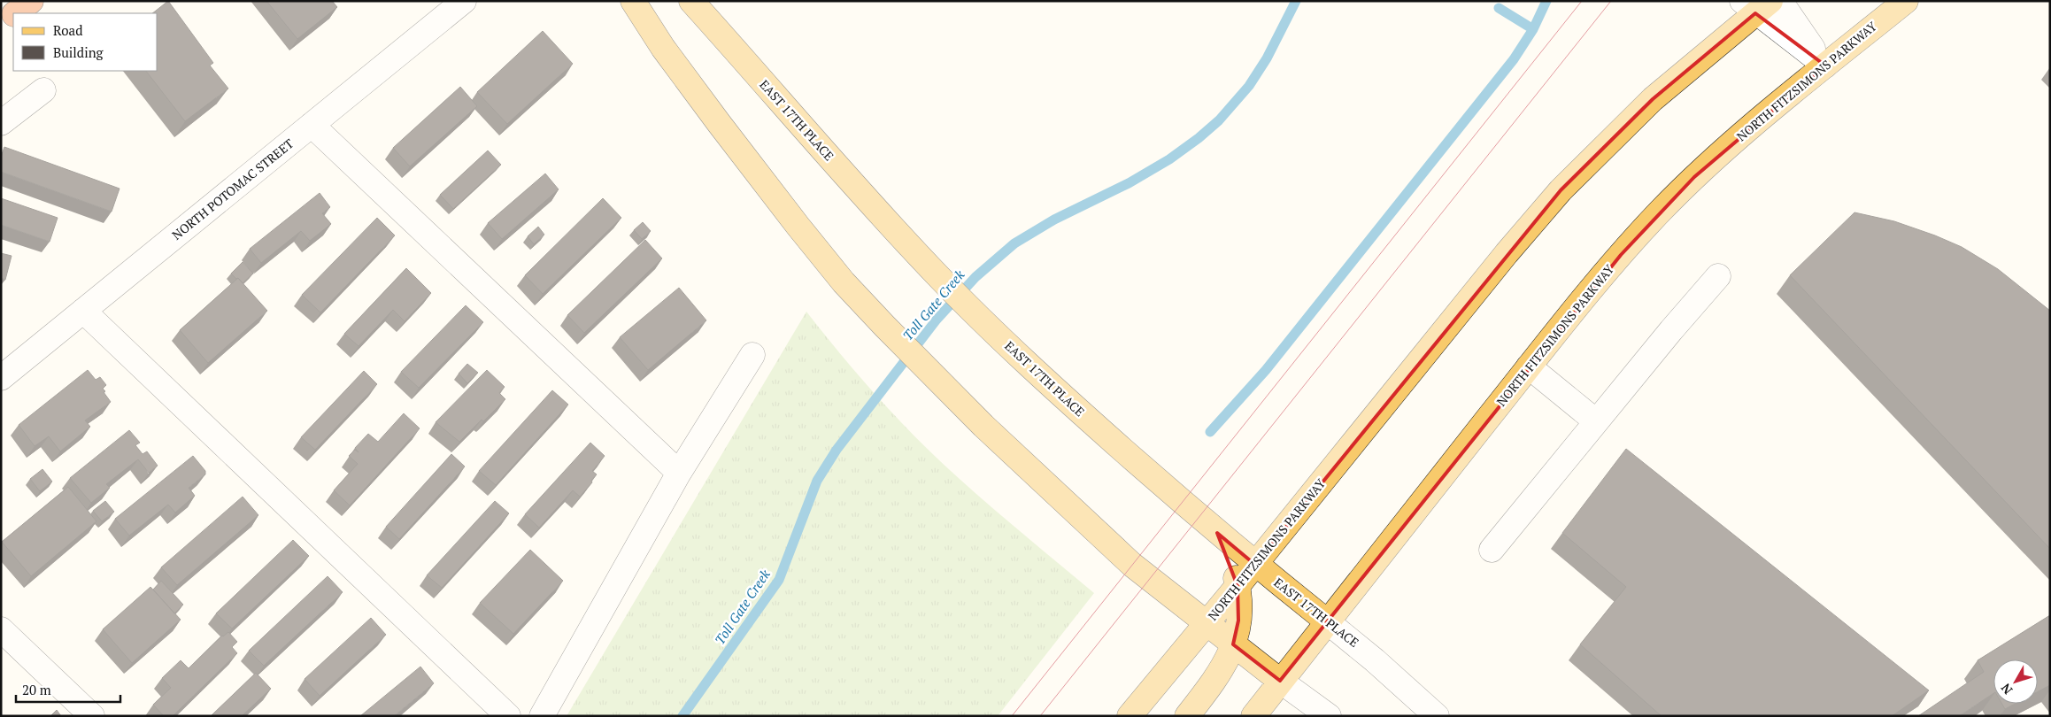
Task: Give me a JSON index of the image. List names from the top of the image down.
{
  "streets": {
    "main road": ["NORTH FITZSIMONS PARKWAY", "EAST 17TH PLACE"],
    "street": ["NORTH POTOMAC STREET"]
  },
  "crossings": [
    ["NORTH FITZSIMONS PARKWAY", "EAST 17TH PLACE"]
  ],
  "water": ["Toll Gate Creek"],
  "legend": ["Road", "Building"],
  "scale_bar": "20 m",
  "north": "bottom left"
}
